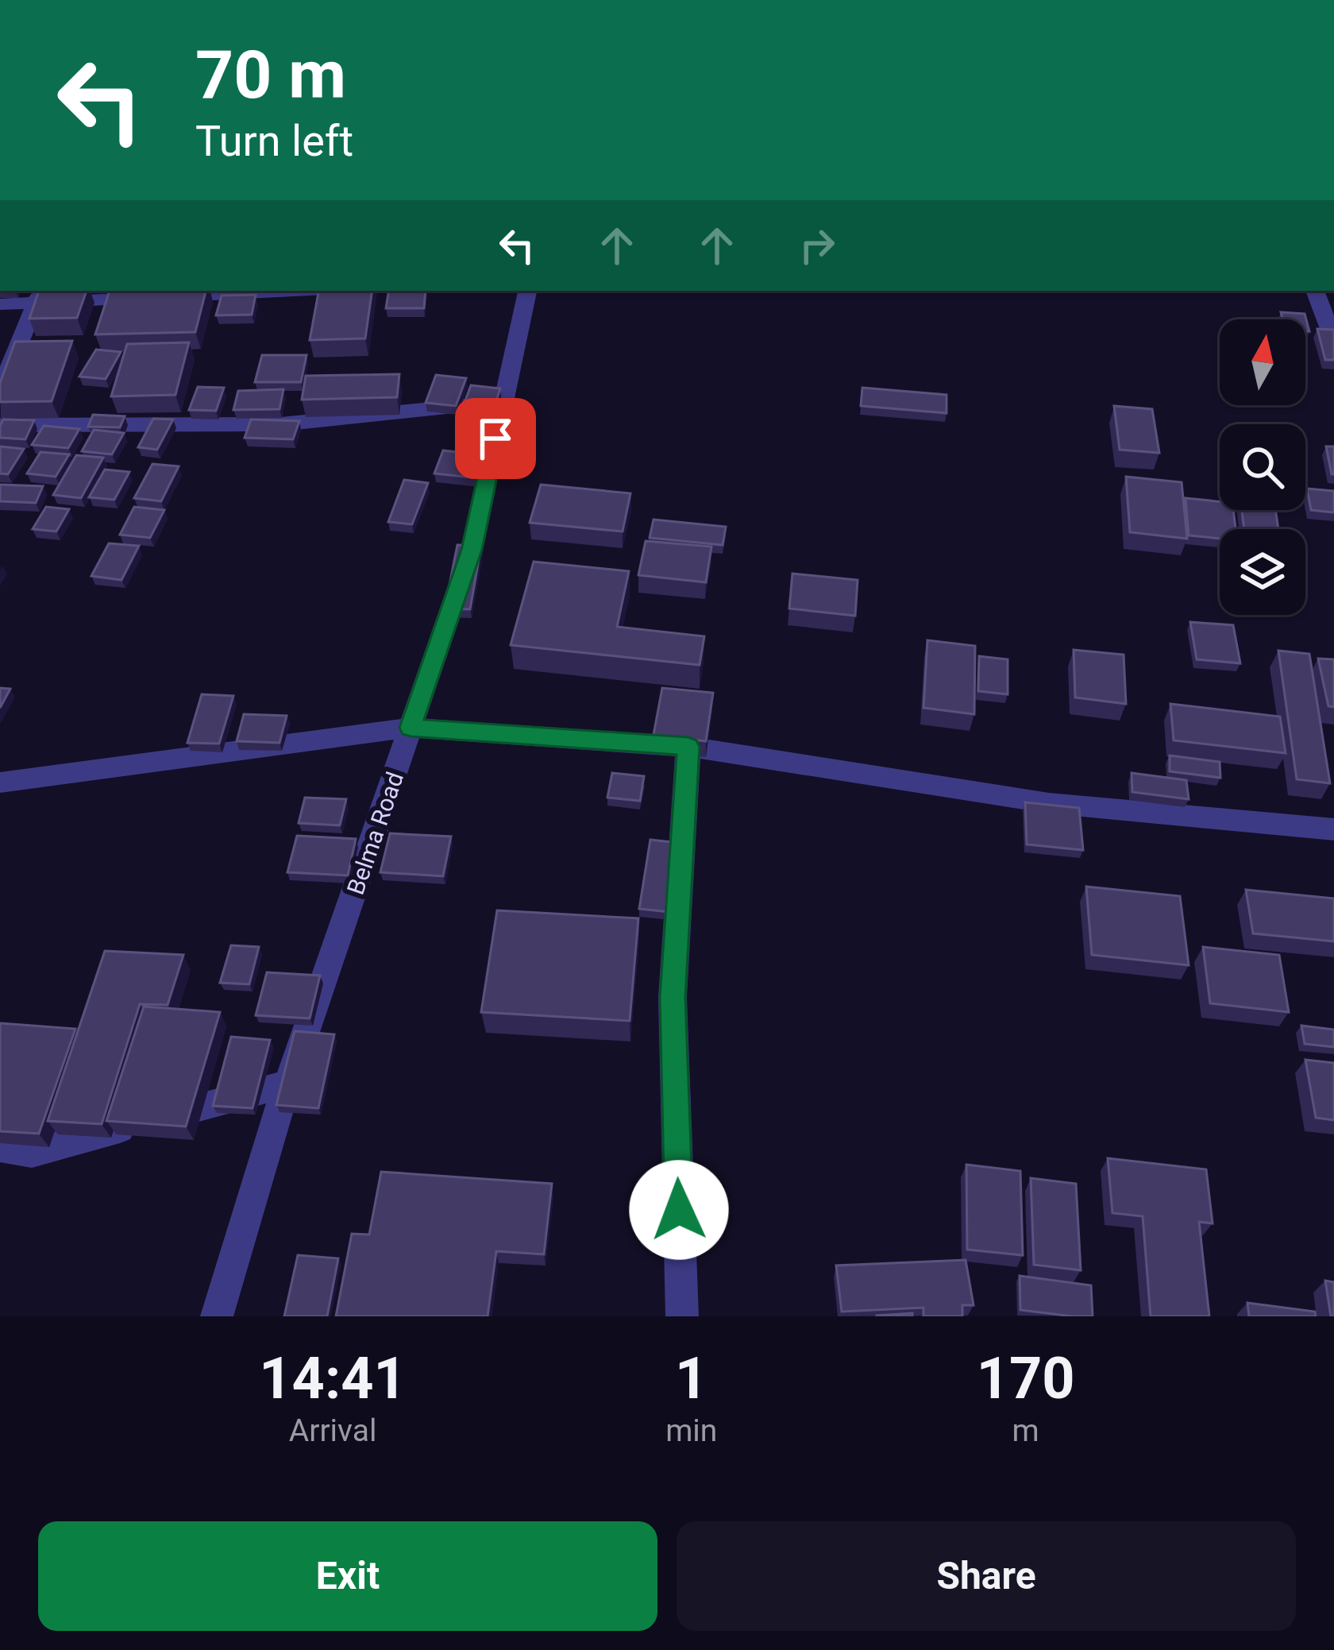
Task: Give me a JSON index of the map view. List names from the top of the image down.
{
  "streets": {
    "street": ["Belma Road"]
  },
  "north": "top",
  "page": {
    "turn": ["70 m", "Turn left"],
    "eta": [
      "14:41",
      "Arrival",
      "1",
      "min",
      "170",
      "m"
    ],
    "buttons": ["Exit", "Share"]
  }
}
